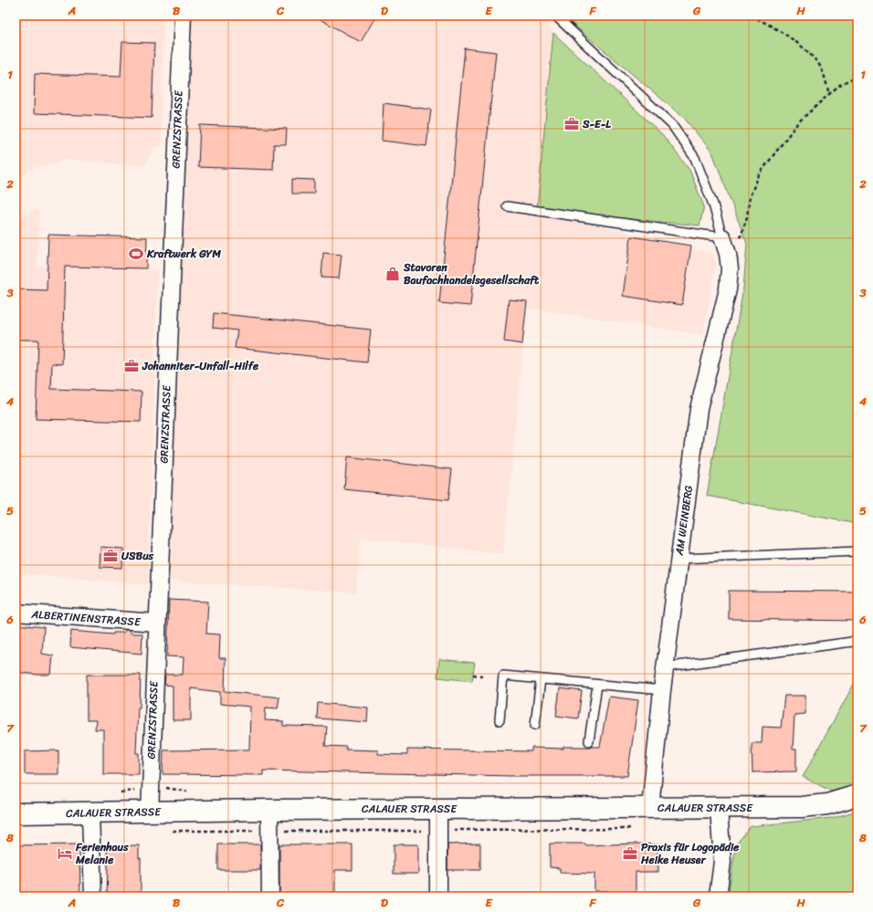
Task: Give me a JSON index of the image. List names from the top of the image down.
{
  "streets": {
    "street": [
      "GRENZSTRASSE",
      "AM WEINBERG",
      "ALBERTINENSTRASSE",
      "CALAUER STRASSE"
    ]
  },
  "crossings": [
    ["GRENZSTRASSE", "ALBERTINENSTRASSE"],
    ["GRENZSTRASSE", "CALAUER STRASSE"],
    ["AM WEINBERG", "CALAUER STRASSE"]
  ],
  "places": {
    "office": [
      "S-E-L",
      "Johanniter-Unfall-Hilfe",
      "USBus",
      "Praxis für Logopädie Heike Heuser"
    ],
    "sports": ["Kraftwerk GYM"],
    "shop": ["Stavoren Baufachhandelsgesellschaft"],
    "hotel": ["Ferienhaus Melanie"]
  },
  "grid": {
    "columns": [
      "A",
      "B",
      "C",
      "D",
      "E",
      "F",
      "G",
      "H"
    ],
    "rows": [
      "1",
      "2",
      "3",
      "4",
      "5",
      "6",
      "7",
      "8"
    ]
  }
}
